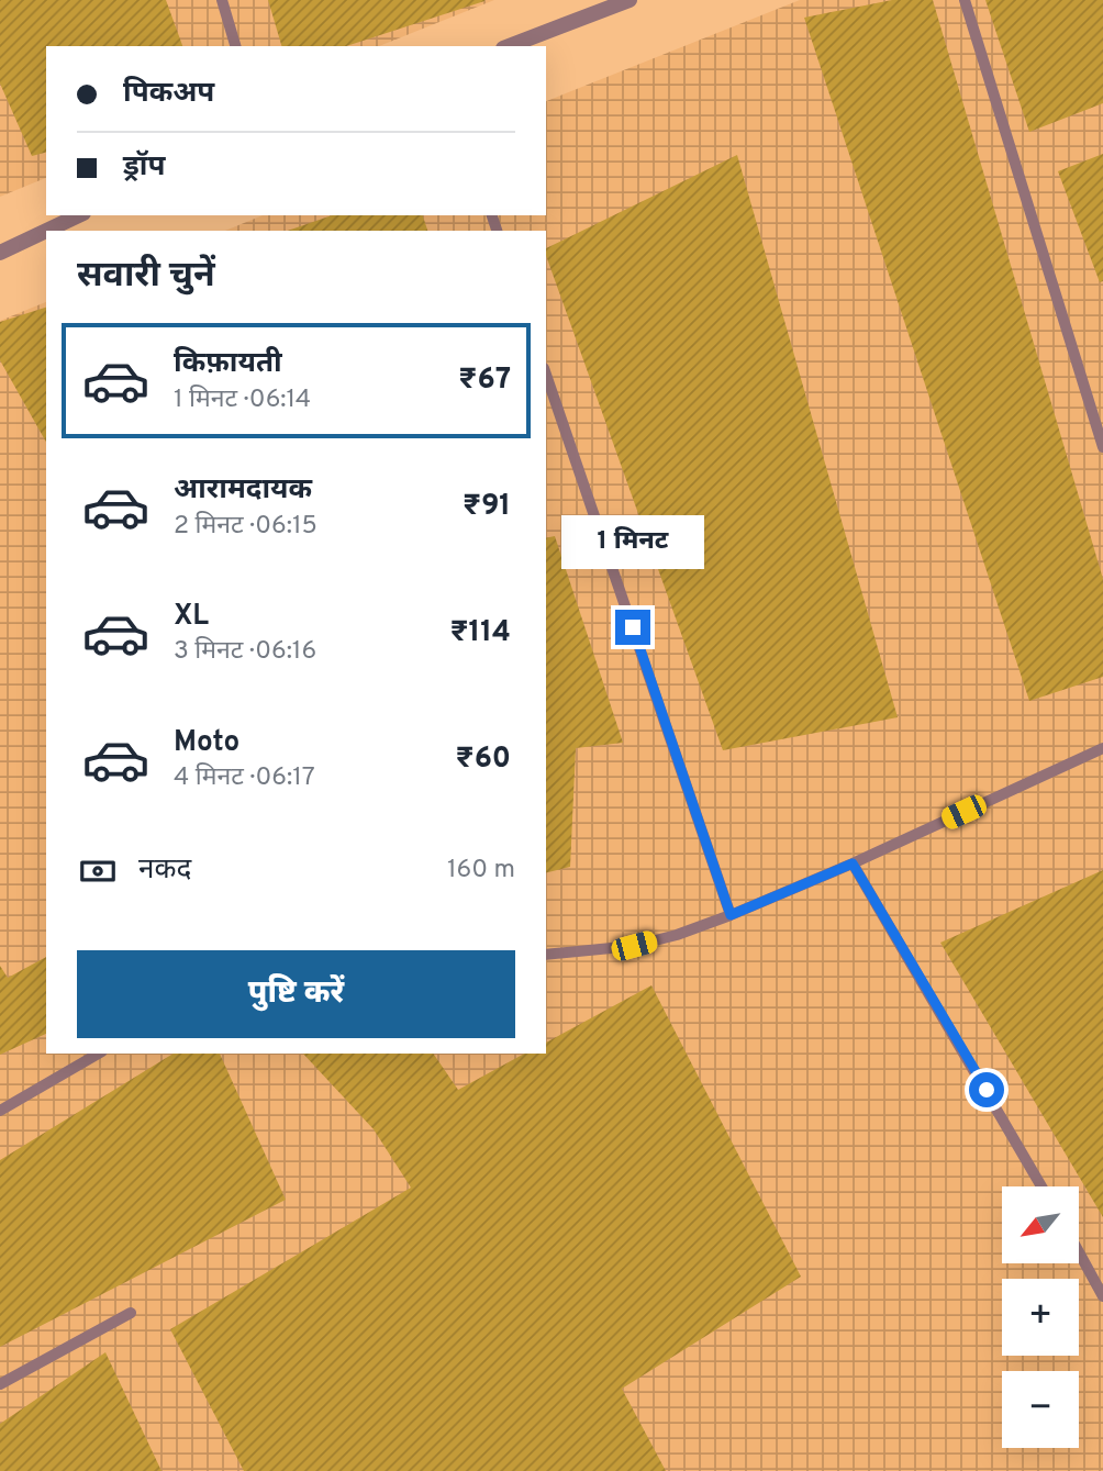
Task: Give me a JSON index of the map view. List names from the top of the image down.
{
  "north": "bottom left",
  "page": {
    "banner": ["पिकअप", "ड्रॉप"],
    "heading": "सवारी चुनें",
    "list": [
      {
        "name": "किफ़ायती",
        "note": "1 मिनट · 06:14",
        "value": "₹67"
      },
      {
        "name": "आरामदायक",
        "note": "2 मिनट · 06:15",
        "value": "₹91"
      },
      {
        "name": "XL",
        "note": "3 मिनट · 06:16",
        "value": "₹114"
      },
      {
        "name": "Moto",
        "note": "4 मिनट · 06:17",
        "value": "₹60"
      }
    ],
    "bubble": "1 मिनट",
    "pay": ["नकद", "160 m"],
    "buttons": "पुष्टि करें",
    "map_buttons": ["+", "−"]
  }
}
